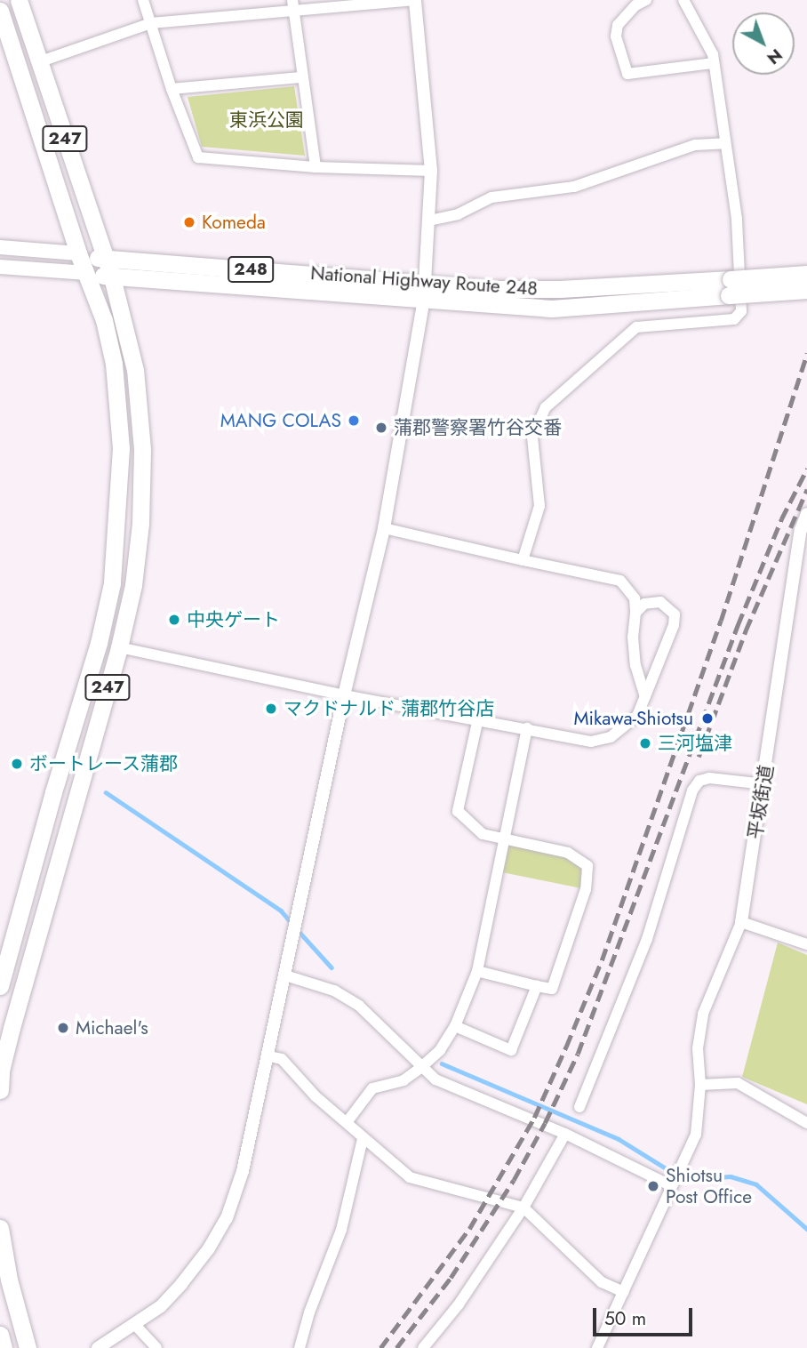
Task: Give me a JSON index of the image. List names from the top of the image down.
{
  "streets": {
    "highway": ["247", "248", "National Highway Route 248"],
    "street": ["平坂街道"]
  },
  "crossings": [
    ["247", "National Highway Route 248"]
  ],
  "parks": ["東浜公園"],
  "places": [
    "Komeda",
    "MANG COLAS",
    "蒲郡警察署竹谷交番",
    "中央ゲート",
    "マクドナルド 蒲郡竹谷店",
    "Mikawa-Shiotsu",
    "三河塩津",
    "ボートレース蒲郡",
    "Michael's",
    "Shiotsu Post Office"
  ],
  "scale_bar": "50 m",
  "north": "bottom right"
}
